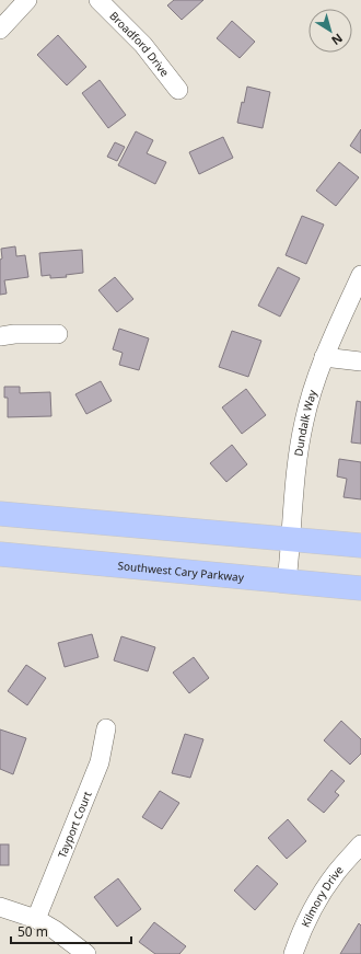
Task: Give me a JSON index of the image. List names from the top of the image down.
{
  "streets": {
    "main road": ["Southwest Cary Parkway"],
    "street": [
      "Broadford Drive",
      "Dundalk Way",
      "Tayport Court",
      "Kilmory Drive"
    ]
  },
  "crossings": [
    ["Dundalk Way", "Southwest Cary Parkway"]
  ],
  "scale_bar": "50 m",
  "north": "bottom right"
}
